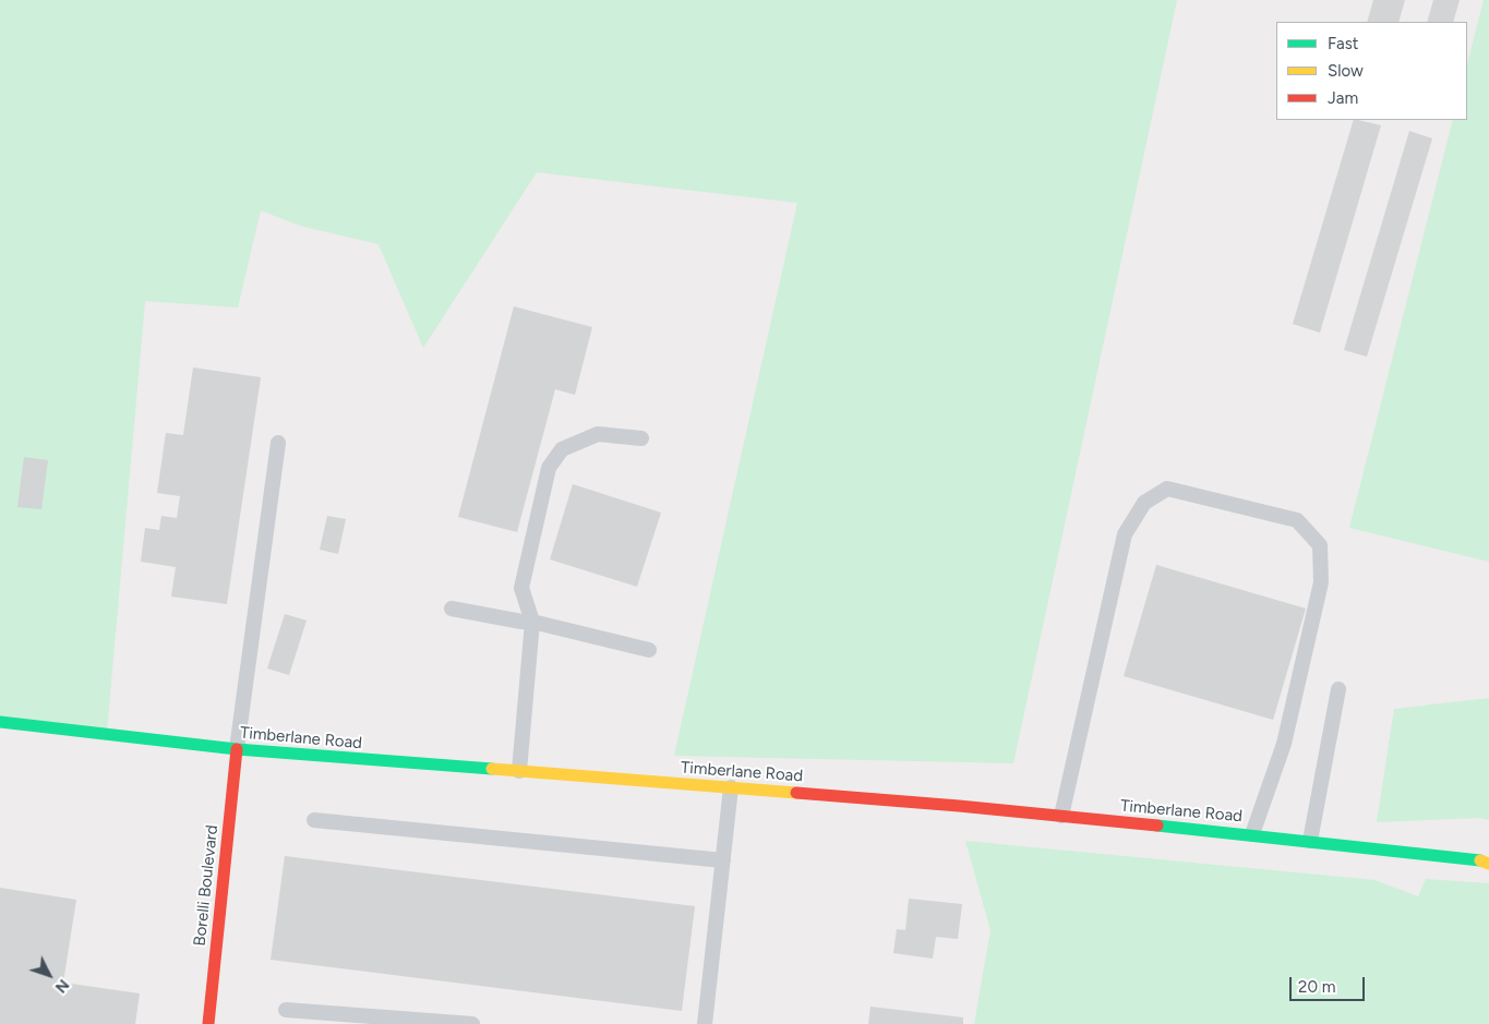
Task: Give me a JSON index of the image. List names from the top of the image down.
{
  "streets": {
    "street": ["Timberlane Road", "Borelli Boulevard"]
  },
  "crossings": [
    ["Timberlane Road", "Borelli Boulevard"]
  ],
  "legend": ["Fast", "Slow", "Jam"],
  "scale_bar": "20 m",
  "north": "bottom right"
}
